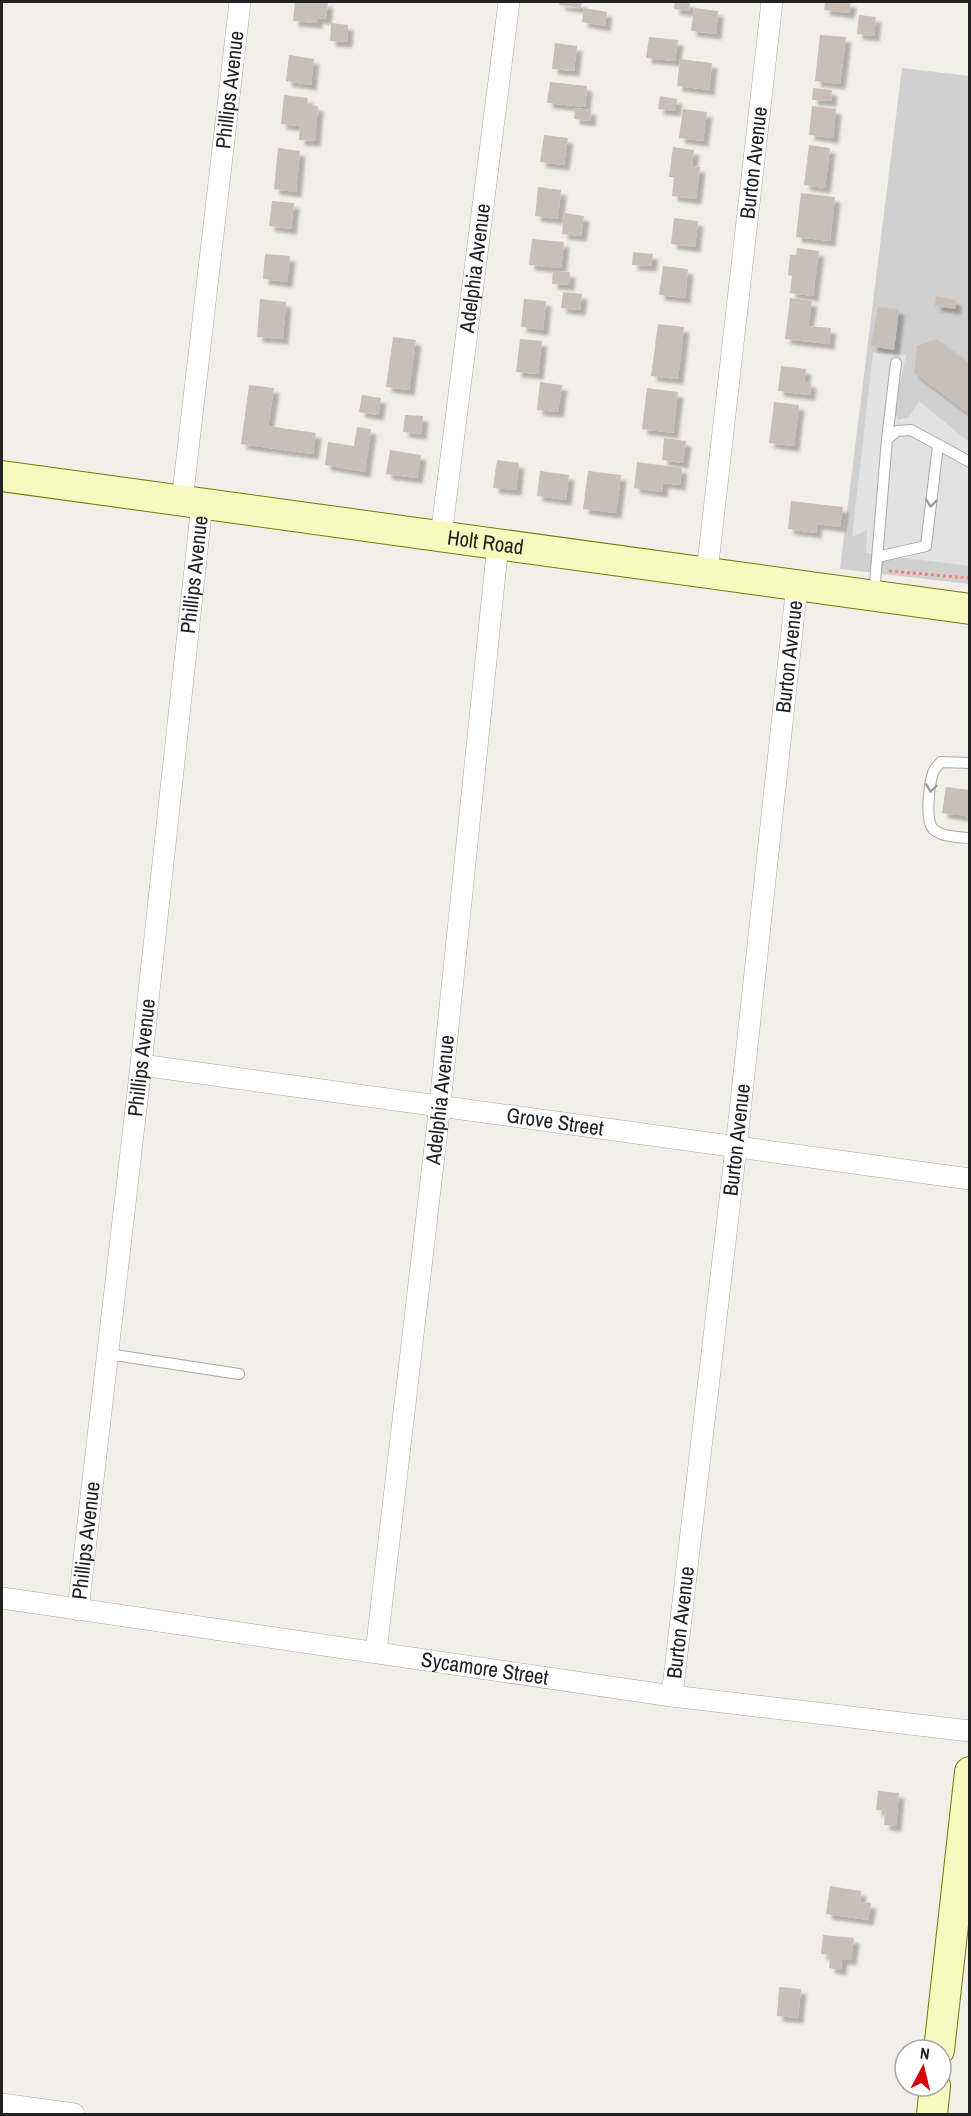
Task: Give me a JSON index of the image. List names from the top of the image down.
{
  "streets": {
    "main road": ["Holt Road"],
    "street": [
      "Phillips Avenue",
      "Burton Avenue",
      "Adelphia Avenue",
      "Grove Street",
      "Sycamore Street"
    ]
  },
  "crossings": [
    ["Phillips Avenue", "Holt Road"],
    ["Phillips Avenue", "Grove Street"],
    ["Phillips Avenue", "Sycamore Street"],
    ["Burton Avenue", "Holt Road"],
    ["Burton Avenue", "Grove Street"],
    ["Burton Avenue", "Sycamore Street"],
    ["Adelphia Avenue", "Holt Road"],
    ["Adelphia Avenue", "Grove Street"],
    ["Adelphia Avenue", "Sycamore Street"]
  ],
  "north": "top"
}
